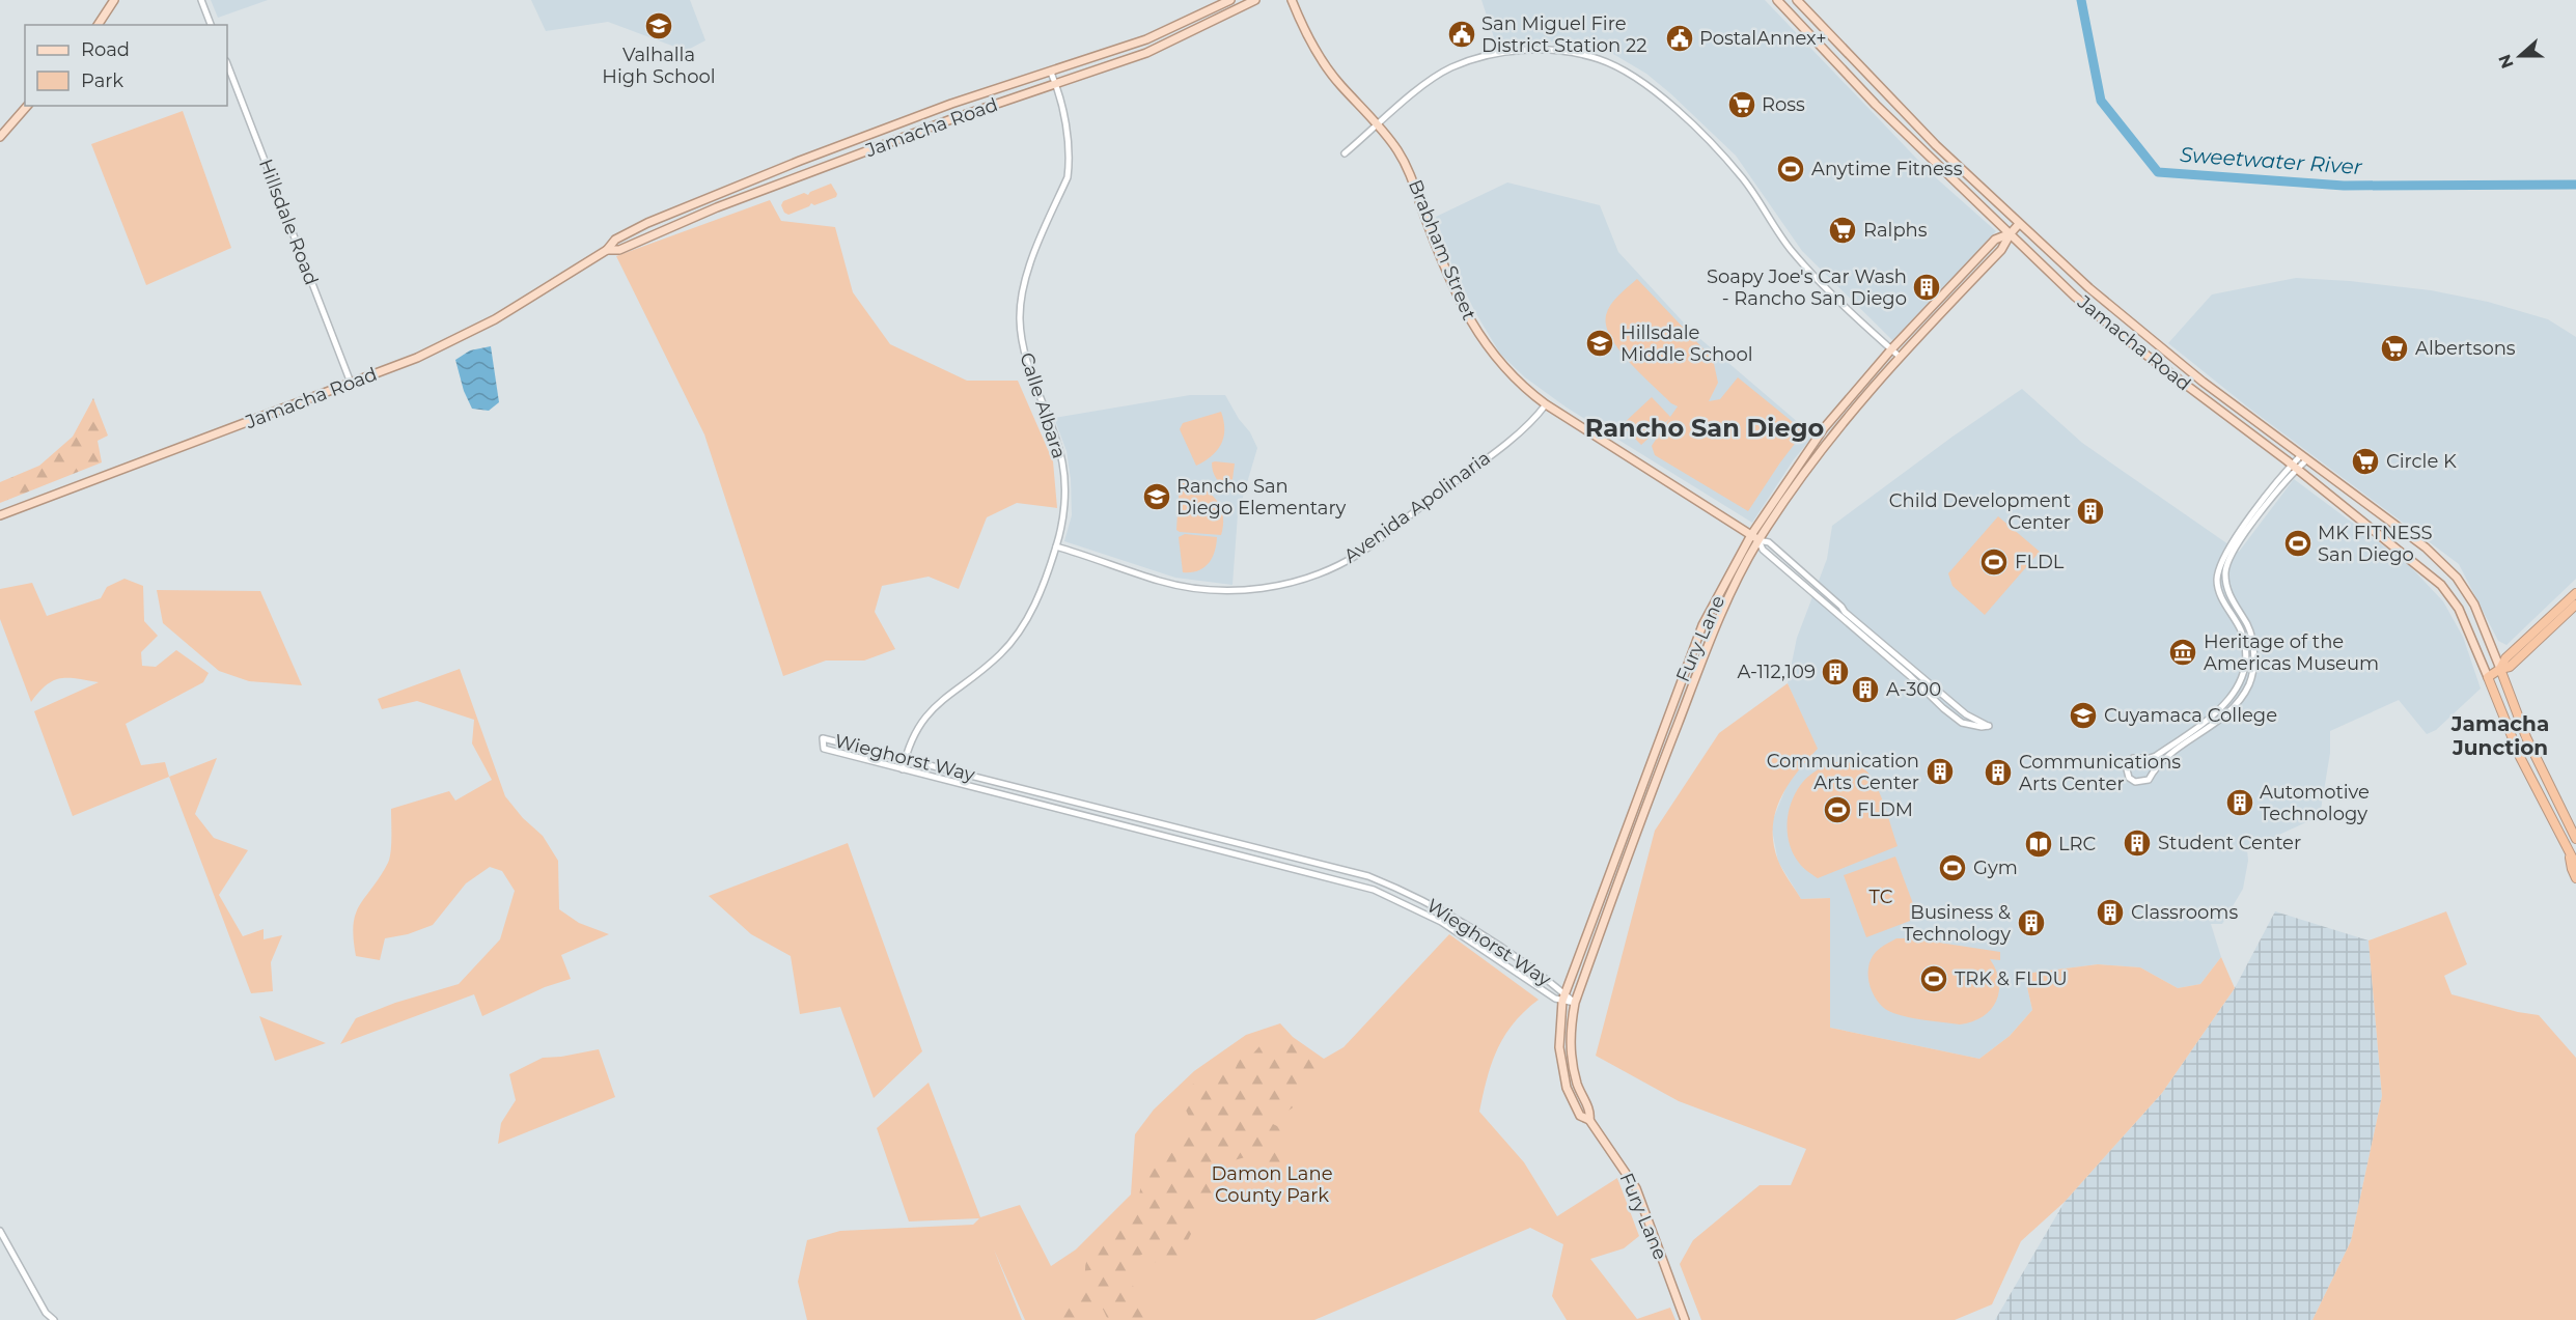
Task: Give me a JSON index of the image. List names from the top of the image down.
{
  "streets": {
    "main road": ["Jamacha Road", "Brabham Street", "Fury Lane"],
    "street": [
      "Hillsdale Road",
      "Calle Albara",
      "Avenida Apolinaria",
      "Wieghorst Way"
    ]
  },
  "crossings": [
    ["Jamacha Road", "Hillsdale Road"],
    ["Jamacha Road", "Calle Albara"],
    ["Jamacha Road", "Fury Lane"],
    ["Brabham Street", "Avenida Apolinaria"],
    ["Brabham Street", "Fury Lane"],
    ["Calle Albara", "Avenida Apolinaria"],
    ["Calle Albara", "Wieghorst Way"],
    ["Fury Lane", "Wieghorst Way"]
  ],
  "districts": ["Rancho San Diego", "Jamacha Junction"],
  "water": ["Sweetwater River"],
  "parks": ["TC", "Damon Lane County Park"],
  "places": {
    "school or university": [
      "Valhalla High School",
      "Hillsdale Middle School",
      "Rancho San Diego Elementary",
      "Cuyamaca College"
    ],
    "public building": ["San Miguel Fire District Station 22", "PostalAnnex+"],
    "supermarket": [
      "Ross",
      "Ralphs",
      "Albertsons",
      "Circle K"
    ],
    "sports": [
      "Anytime Fitness",
      "MK FITNESS San Diego",
      "FLDL",
      "FLDM",
      "Gym",
      "TRK & FLDU"
    ],
    "building": [
      "Soapy Joe's Car Wash - Rancho San Diego",
      "Child Development Center",
      "A-112,109",
      "A-300",
      "Communication Arts Center",
      "Communications Arts Center",
      "Automotive Technology",
      "Student Center",
      "Classrooms",
      "Business & Technology"
    ],
    "museum": ["Heritage of the Americas Museum"],
    "library": ["LRC"]
  },
  "legend": ["Road", "Park"],
  "north": "left"
}
